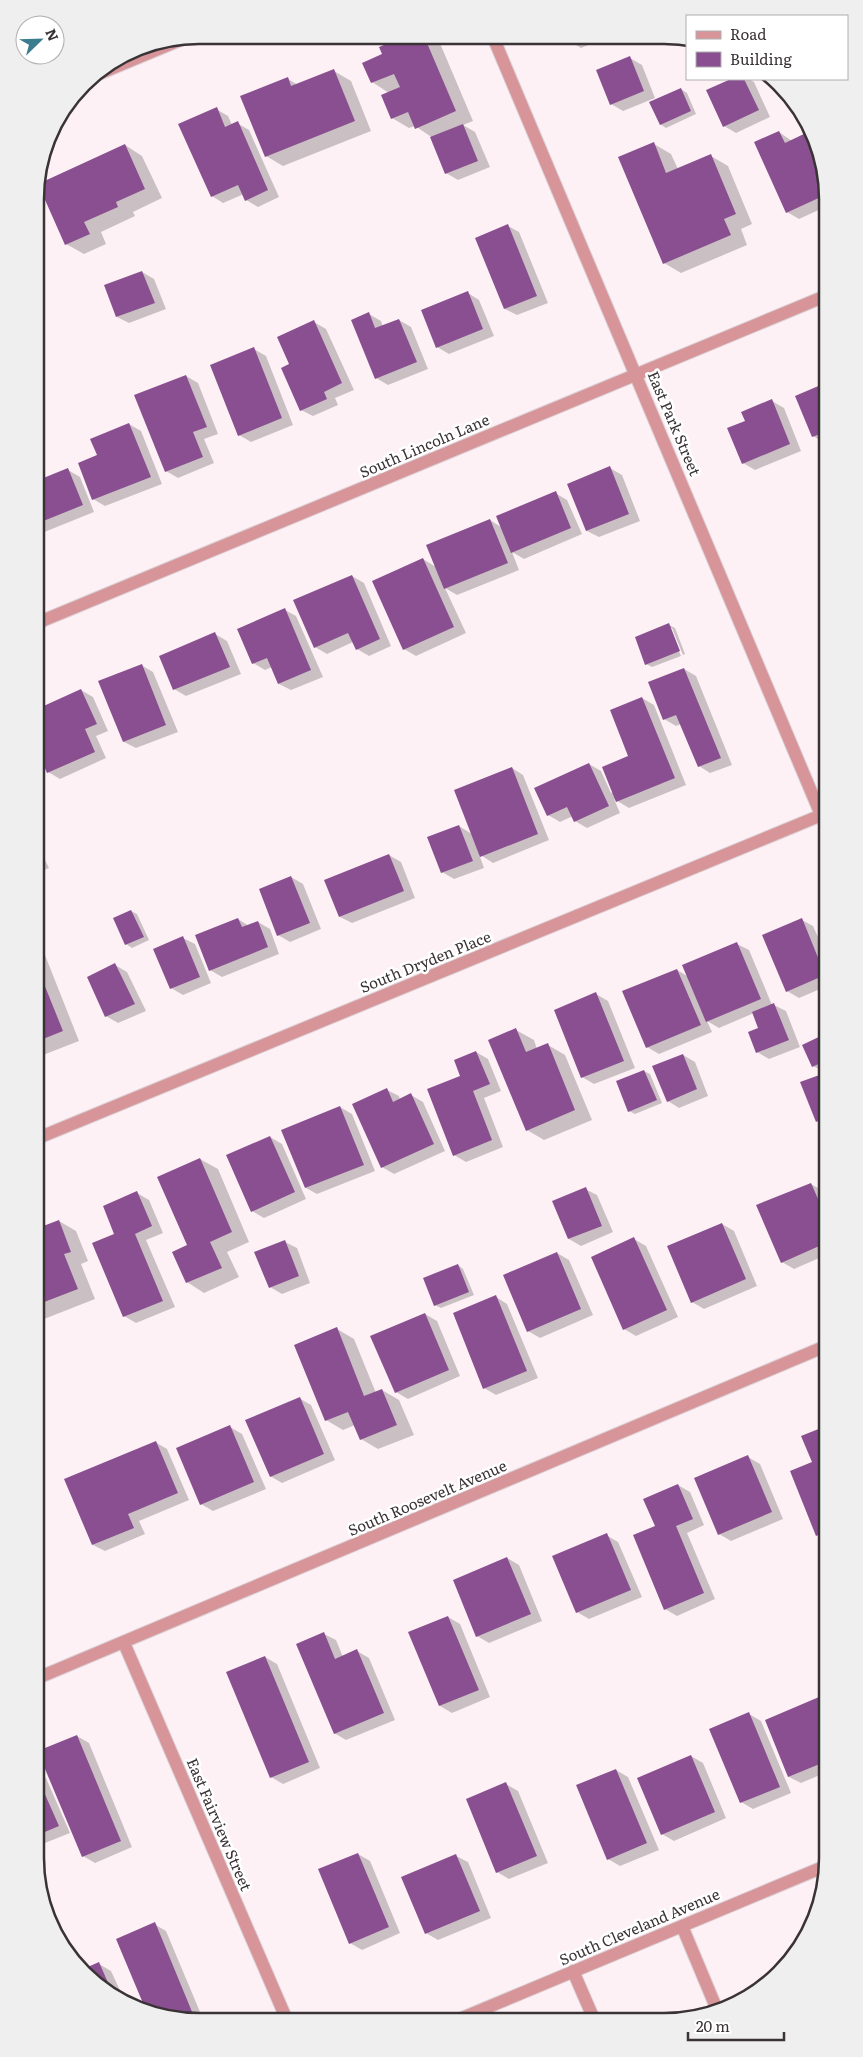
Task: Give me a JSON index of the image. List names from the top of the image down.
{
  "streets": {
    "street": [
      "East Park Street",
      "South Lincoln Lane",
      "South Dryden Place",
      "South Roosevelt Avenue",
      "East Fairview Street",
      "South Cleveland Avenue"
    ]
  },
  "crossings": [
    ["East Park Street", "South Lincoln Lane"],
    ["South Roosevelt Avenue", "East Fairview Street"]
  ],
  "legend": ["Road", "Building"],
  "scale_bar": "20 m",
  "north": "top right"
}
